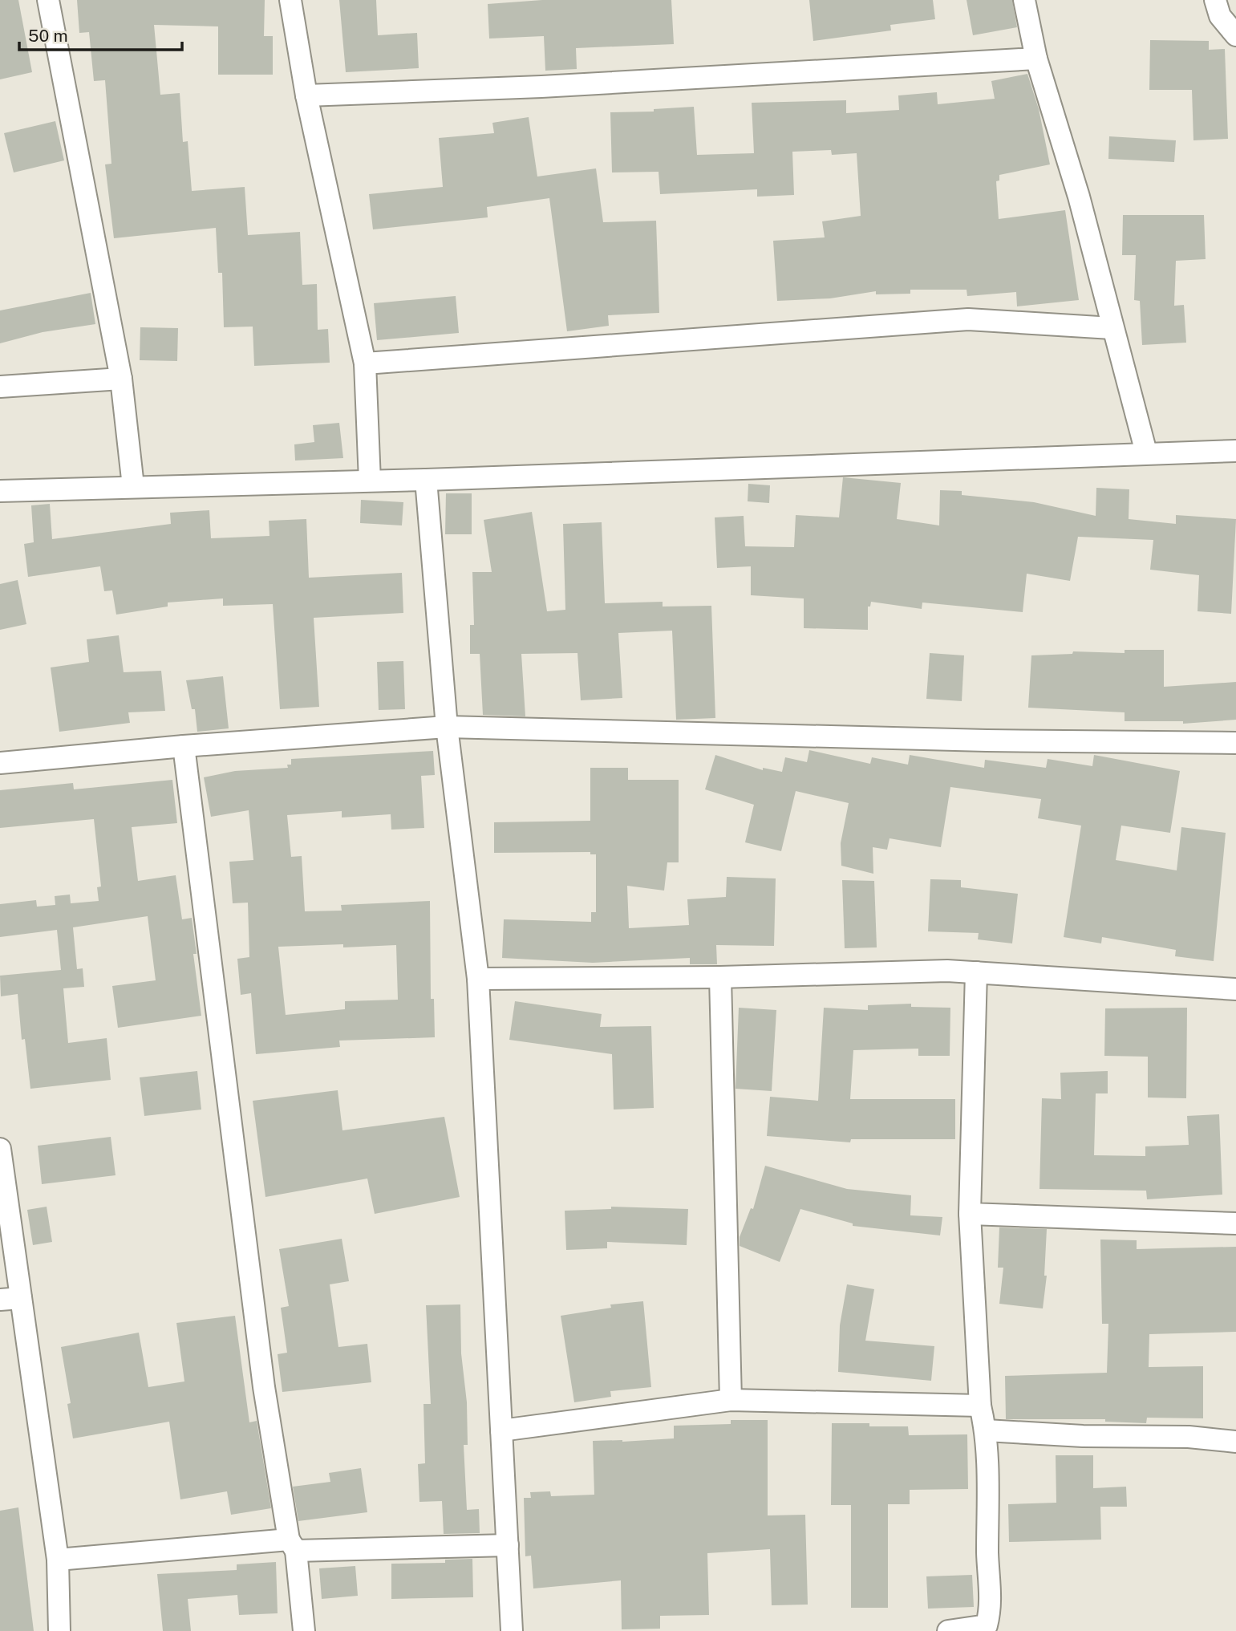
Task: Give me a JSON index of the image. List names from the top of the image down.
{
  "scale_bar": "50 m"
}
